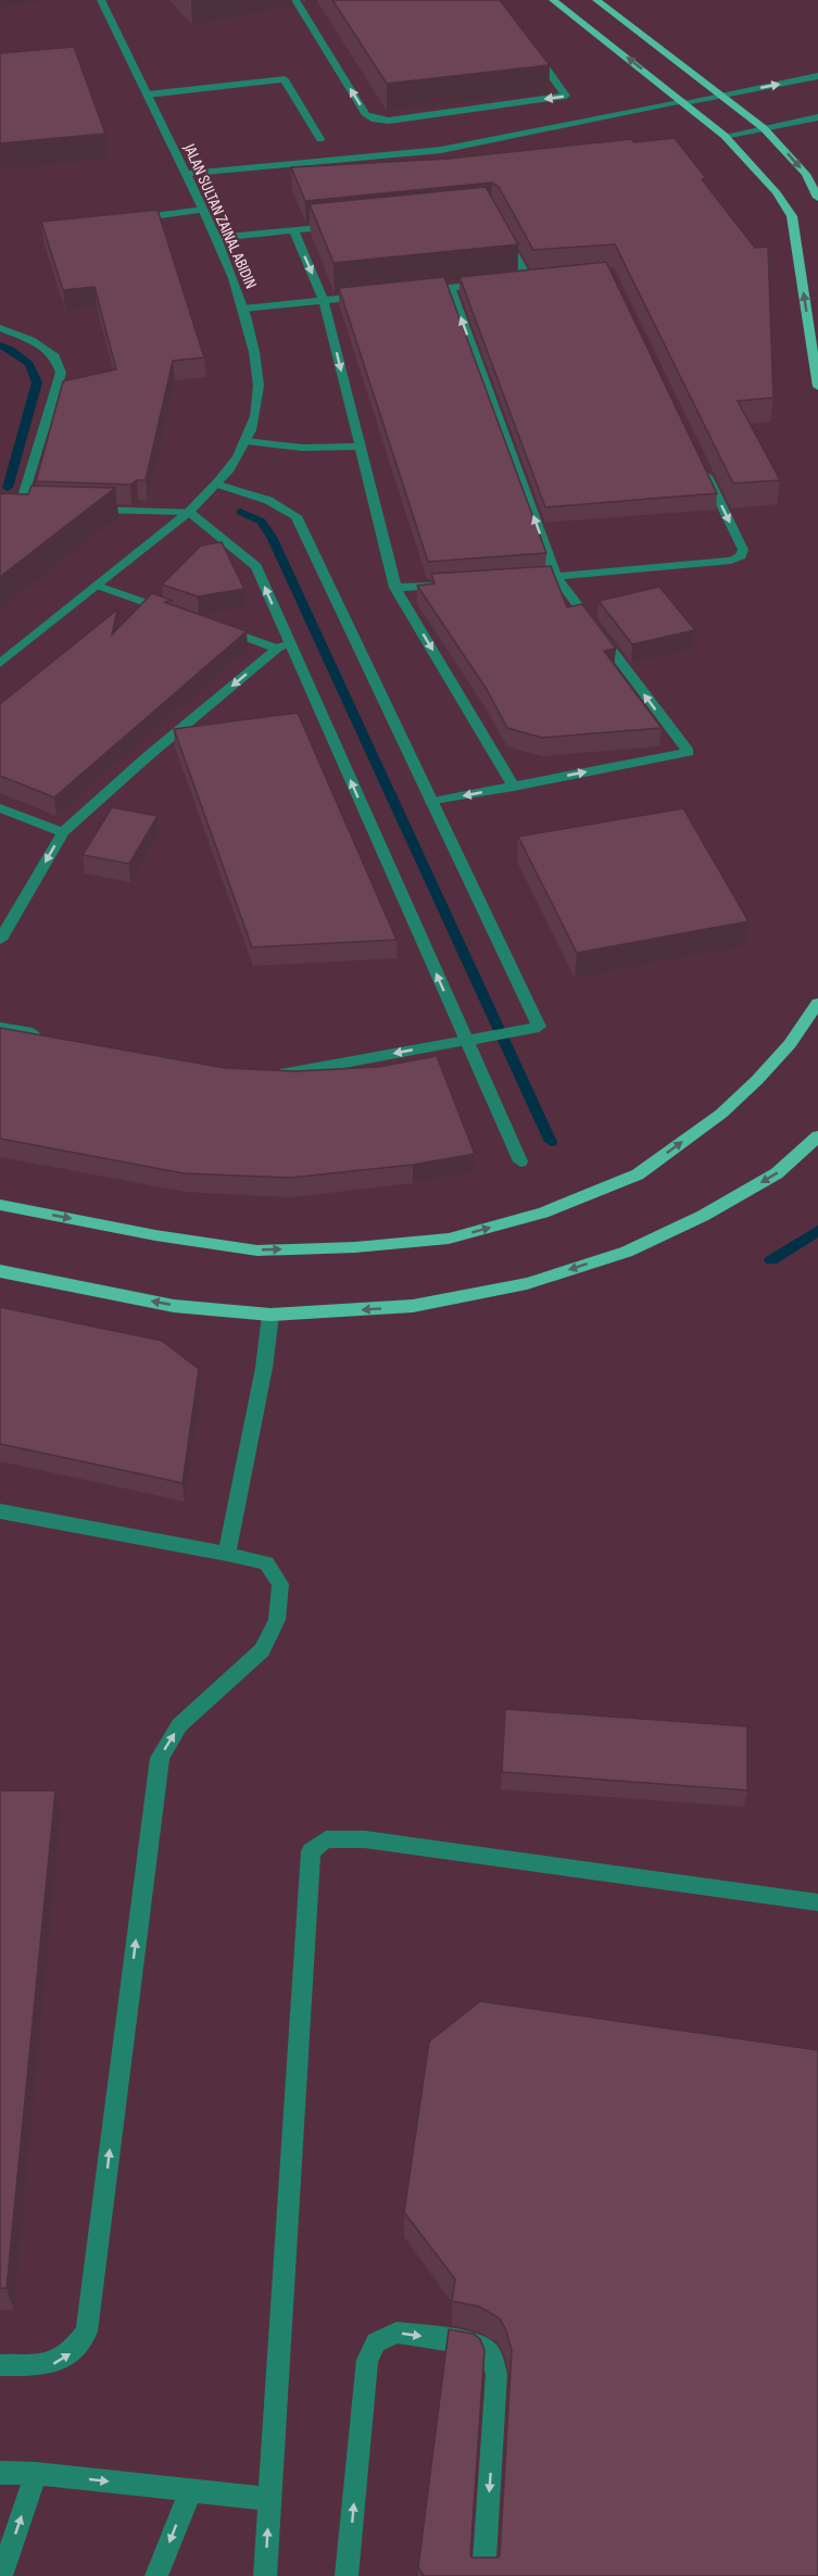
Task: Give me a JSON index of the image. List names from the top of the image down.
{
  "streets": {
    "street": ["JALAN SULTAN ZAINAL ABIDIN"]
  }
}
